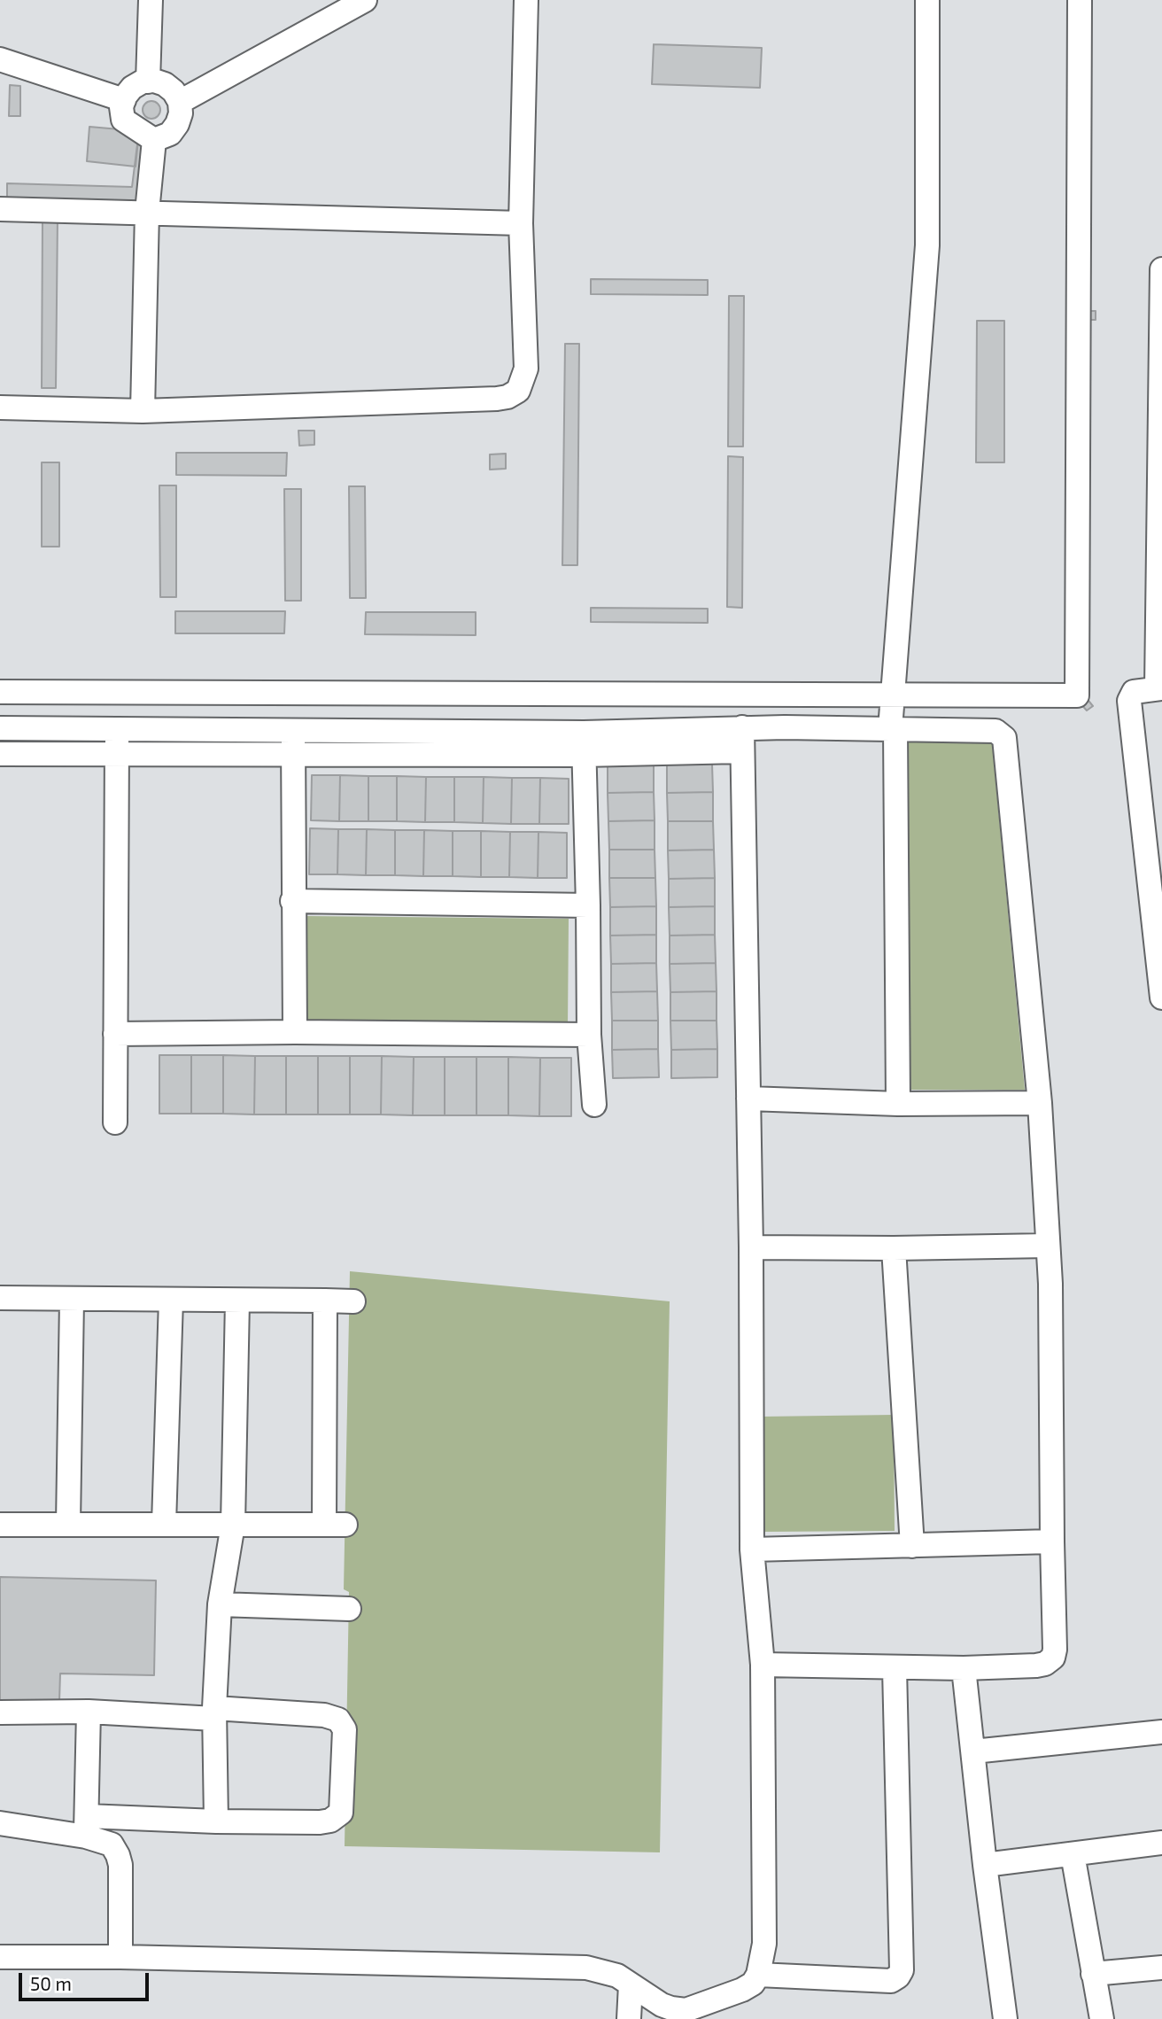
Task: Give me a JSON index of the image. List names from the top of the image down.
{
  "scale_bar": "50 m"
}
